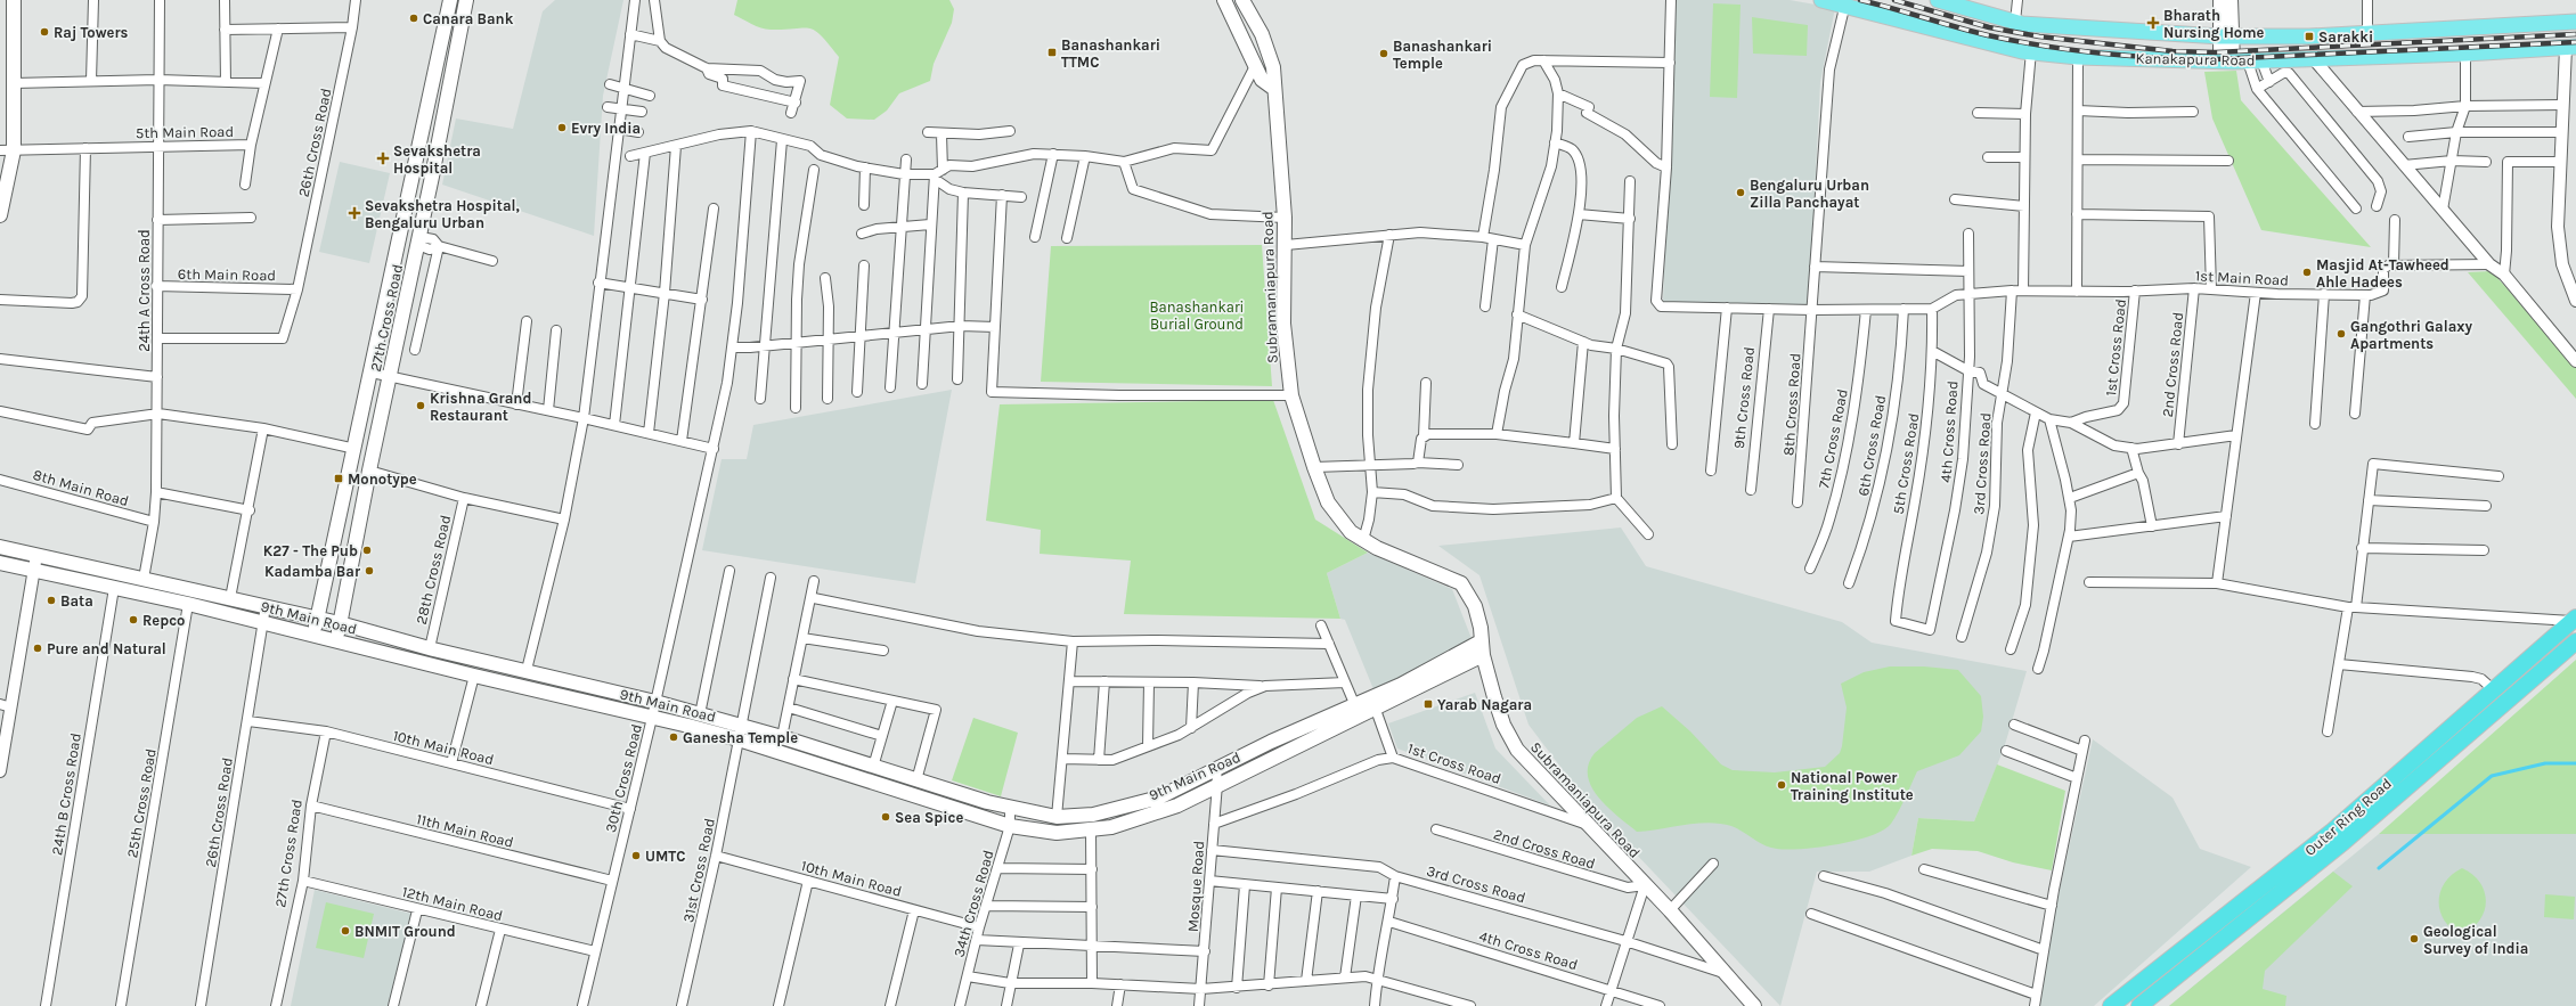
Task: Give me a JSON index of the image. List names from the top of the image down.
{
  "streets": {
    "highway": ["Outer Ring Road"],
    "main road": [
      "Kanakapura Road",
      "Subramaniapura Road",
      "27th Cross Road",
      "9th Main Road"
    ],
    "street": [
      "5th Main Road",
      "26th Cross Road",
      "6th Main Road",
      "1st Main Road",
      "24th A Cross Road",
      "1st Cross Road",
      "2nd Cross Road",
      "9th Cross Road",
      "8th Cross Road",
      "4th Cross Road",
      "7th Cross Road",
      "6th Cross Road",
      "5th Cross Road",
      "3rd Cross Road",
      "8th Main Road",
      "28th Cross Road",
      "10th Main Road",
      "30th Cross Road",
      "24th B Cross Road",
      "25th Cross Road",
      "11th Main Road",
      "31st Cross Road",
      "Mosque Road",
      "12th Main Road",
      "34th Cross Road"
    ]
  },
  "crossings": [
    ["Kanakapura Road", "8th Cross Road"],
    ["5th Main Road", "24th A Cross Road"],
    ["26th Cross Road", "6th Main Road"],
    ["26th Cross Road", "24th A Cross Road"],
    ["26th Cross Road", "9th Main Road"],
    ["26th Cross Road", "10th Main Road"],
    ["6th Main Road", "24th A Cross Road"],
    ["1st Main Road", "1st Cross Road"],
    ["1st Main Road", "2nd Cross Road"],
    ["1st Main Road", "9th Cross Road"],
    ["1st Main Road", "8th Cross Road"],
    ["1st Main Road", "4th Cross Road"],
    ["1st Main Road", "7th Cross Road"],
    ["1st Main Road", "6th Cross Road"],
    ["1st Main Road", "5th Cross Road"],
    ["1st Main Road", "3rd Cross Road"],
    ["Subramaniapura Road", "1st Cross Road"],
    ["Subramaniapura Road", "2nd Cross Road"],
    ["Subramaniapura Road", "3rd Cross Road"],
    ["Subramaniapura Road", "9th Main Road"],
    ["24th A Cross Road", "8th Main Road"],
    ["24th A Cross Road", "9th Main Road"],
    ["27th Cross Road", "9th Main Road"],
    ["27th Cross Road", "10th Main Road"],
    ["27th Cross Road", "11th Main Road"],
    ["27th Cross Road", "12th Main Road"],
    ["1st Cross Road", "Mosque Road"],
    ["4th Cross Road", "5th Cross Road"],
    ["3rd Cross Road", "Mosque Road"],
    ["28th Cross Road", "9th Main Road"],
    ["9th Main Road", "30th Cross Road"],
    ["9th Main Road", "24th B Cross Road"],
    ["9th Main Road", "25th Cross Road"],
    ["9th Main Road", "31st Cross Road"],
    ["9th Main Road", "Mosque Road"],
    ["9th Main Road", "34th Cross Road"],
    ["10th Main Road", "30th Cross Road"],
    ["10th Main Road", "31st Cross Road"],
    ["10th Main Road", "34th Cross Road"],
    ["30th Cross Road", "11th Main Road"],
    ["30th Cross Road", "12th Main Road"]
  ],
  "parks": ["Banashankari Burial Ground"],
  "places": {
    "other": [
      "Canara Bank",
      "Raj Towers",
      "Banashankari Temple",
      "Evry India",
      "Bengaluru Urban Zilla Panchayat",
      "Masjid At-Tawheed Ahle Hadees",
      "Gangothri Galaxy Apartments",
      "Krishna Grand Restaurant",
      "K27 - The Pub",
      "Kadamba Bar",
      "Bata",
      "Repco",
      "Pure and Natural",
      "Ganesha Temple",
      "National Power Training Institute",
      "Sea Spice",
      "UMTC",
      "BNMIT Ground",
      "Geological Survey of India"
    ],
    "health": ["Bharath Nursing Home", "Sevakshetra Hospital", "Sevakshetra Hospital, Bengaluru Urban"],
    "transit": [
      "Sarakki",
      "Banashankari TTMC",
      "Monotype",
      "Yarab Nagara"
    ]
  }
}
